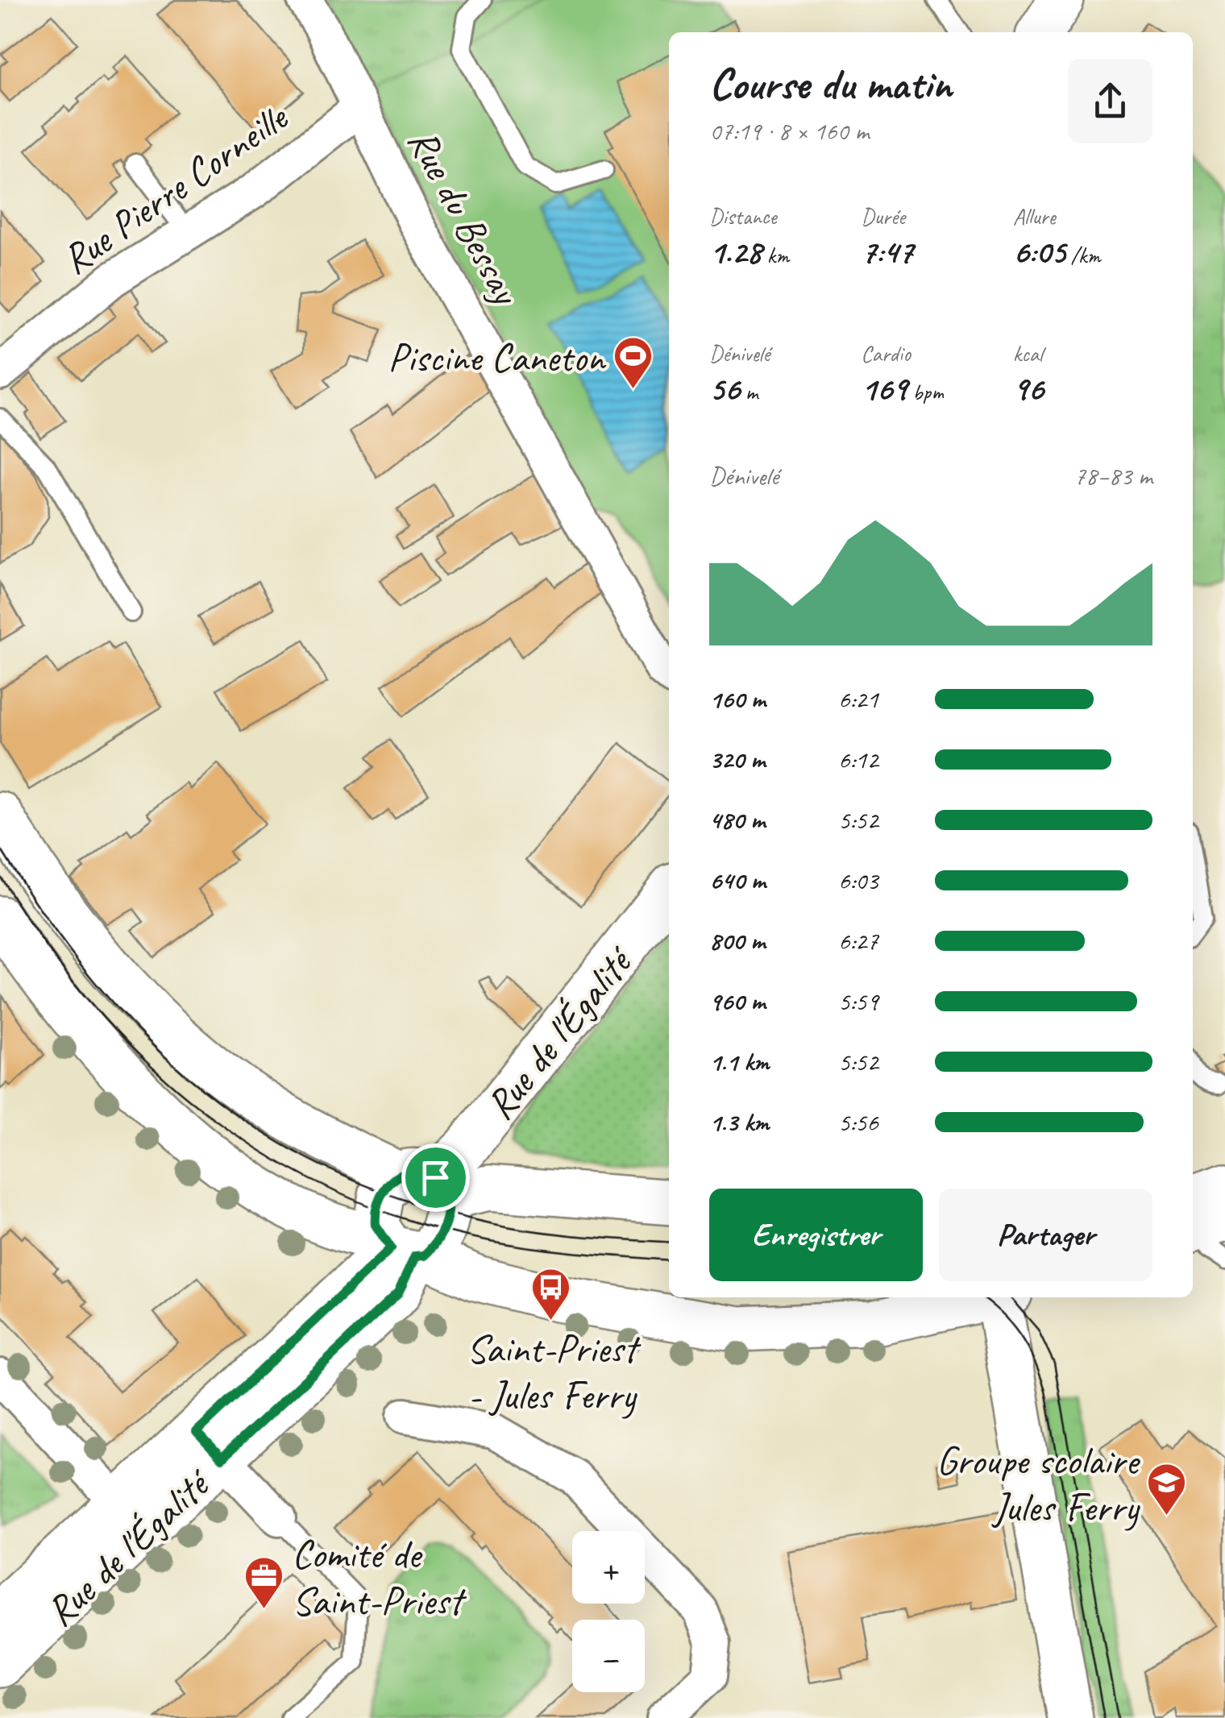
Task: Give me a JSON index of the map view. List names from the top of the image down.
{
  "streets": {
    "main road": ["Rue de l'Égalité"],
    "street": ["Rue Pierre Corneille", "Rue du Bessay"]
  },
  "crossings": [
    ["Rue Pierre Corneille", "Rue du Bessay"]
  ],
  "places": {
    "sports": ["Piscine Caneton"],
    "bus stop": ["Saint-Priest - Jules Ferry"],
    "school or university": ["Groupe scolaire Jules Ferry"],
    "office": ["Comité de Saint-Priest"]
  },
  "page": {
    "heading": ["Course du matin", "07:19 · 8 × 160 m"],
    "stats": [
      ["Distance", "1.28 km"],
      ["Durée", "7:47"],
      ["Allure", "6:05 /km"],
      ["Dénivelé", "56 m"],
      ["Cardio", "169 bpm"],
      ["kcal", "96"]
    ],
    "chart": ["Dénivelé", "78–83 m"],
    "list": [
      {
        "name": "160 m",
        "note": "6:21"
      },
      {
        "name": "320 m",
        "note": "6:12"
      },
      {
        "name": "480 m",
        "note": "5:52"
      },
      {
        "name": "640 m",
        "note": "6:03"
      },
      {
        "name": "800 m",
        "note": "6:27"
      },
      {
        "name": "960 m",
        "note": "5:59"
      },
      {
        "name": "1.1 km",
        "note": "5:52"
      },
      {
        "name": "1.3 km",
        "note": "5:56"
      }
    ],
    "buttons": ["Enregistrer", "Partager"],
    "map_buttons": ["+", "−"]
  }
}
